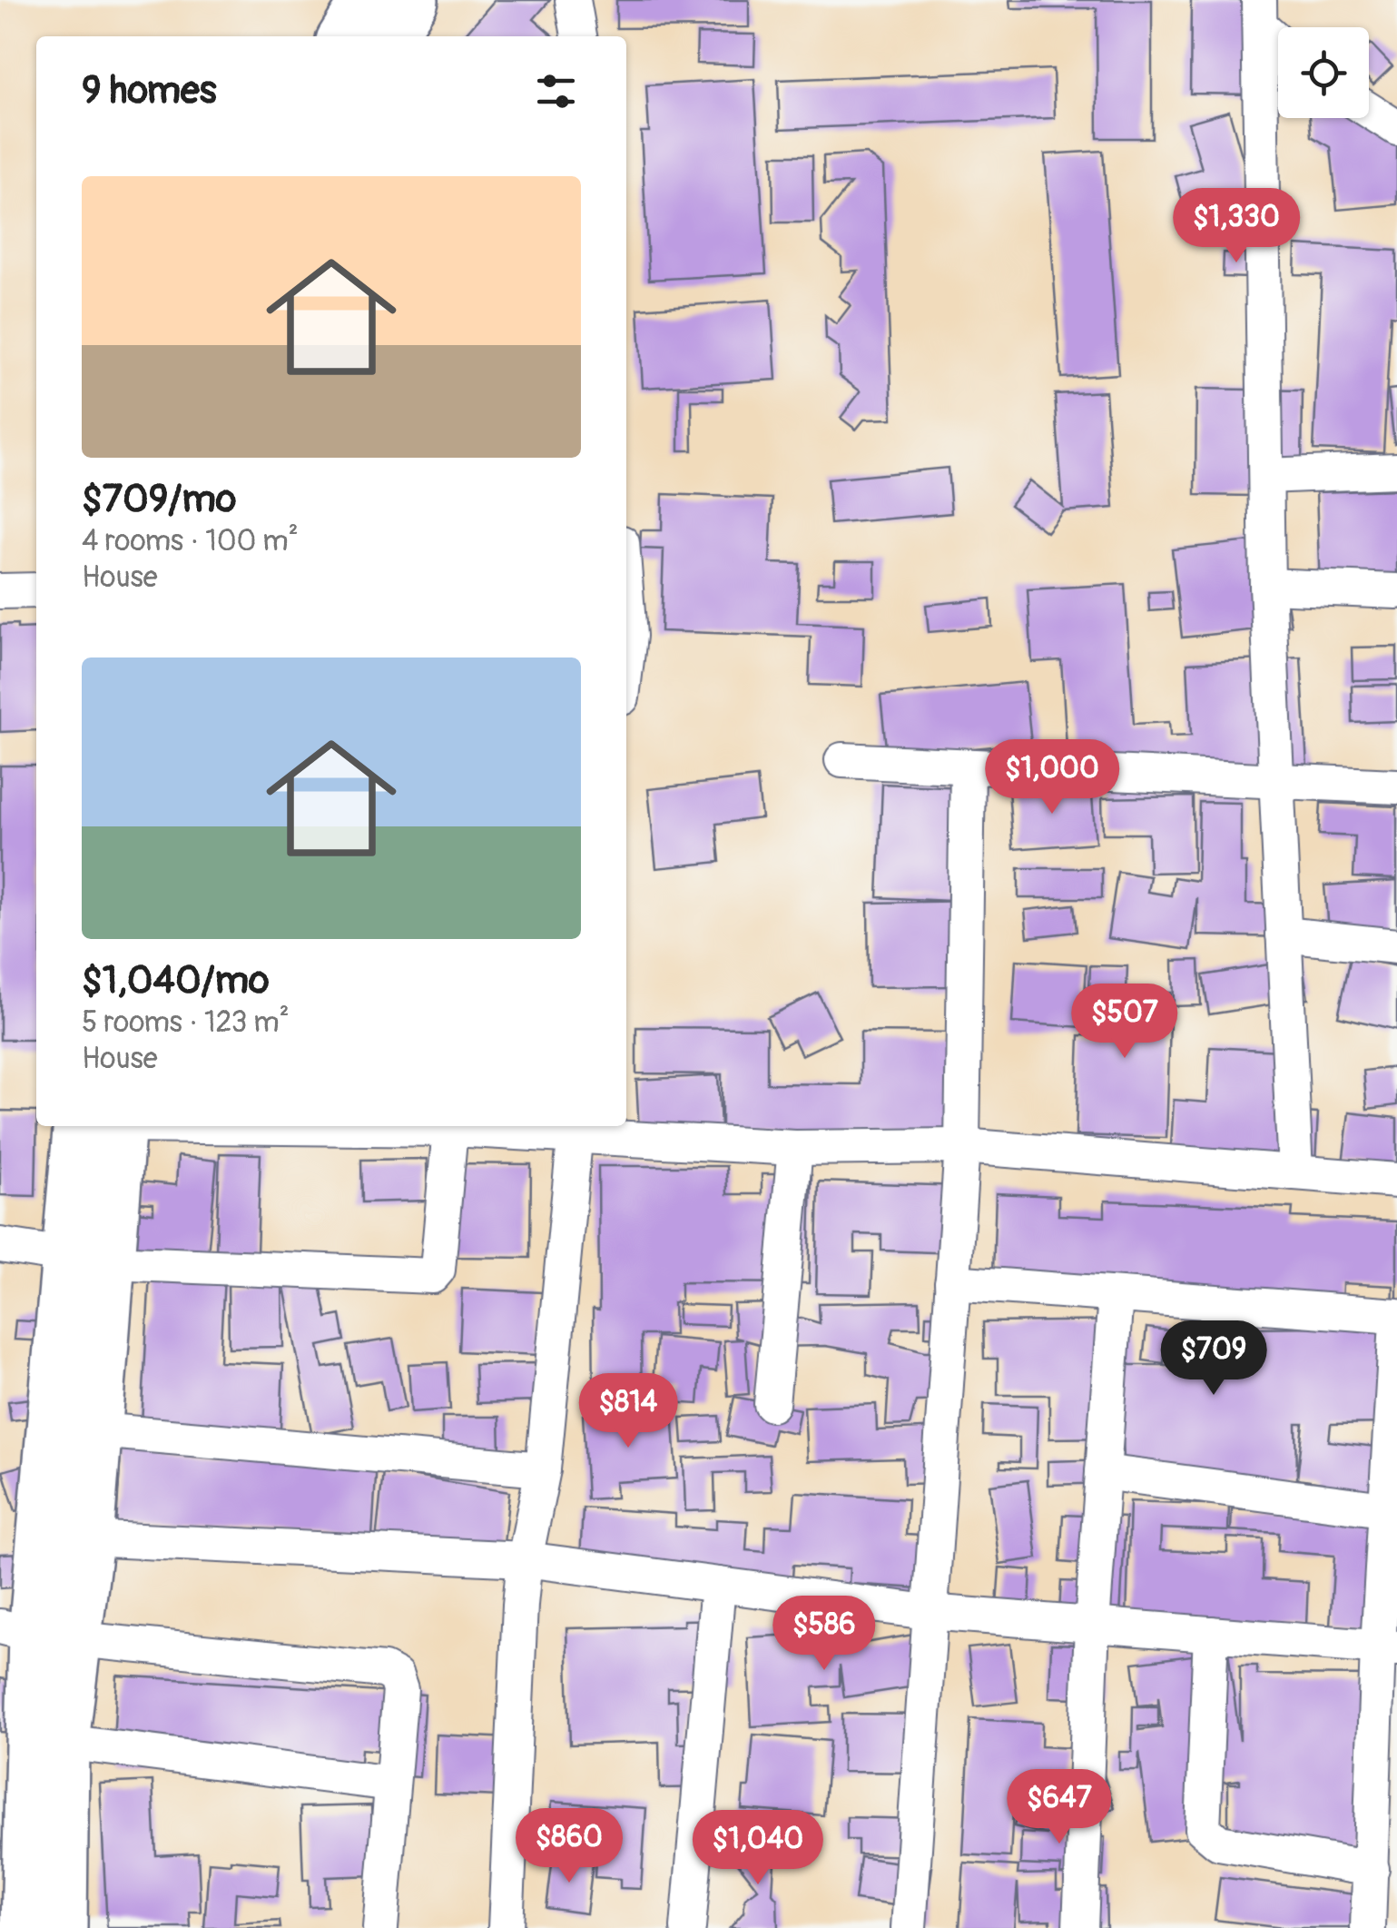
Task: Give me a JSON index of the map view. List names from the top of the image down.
{
  "page": {
    "heading": "9 homes",
    "list": [
      {
        "name": "$709/mo",
        "note": "4 rooms · 100 m² · House"
      },
      {
        "name": "$1,040/mo",
        "note": "5 rooms · 123 m² · House"
      }
    ],
    "price": [
      "$1,330",
      "$1,000",
      "$507",
      "$709",
      "$814",
      "$586",
      "$647",
      "$860",
      "$1,040"
    ]
  }
}
